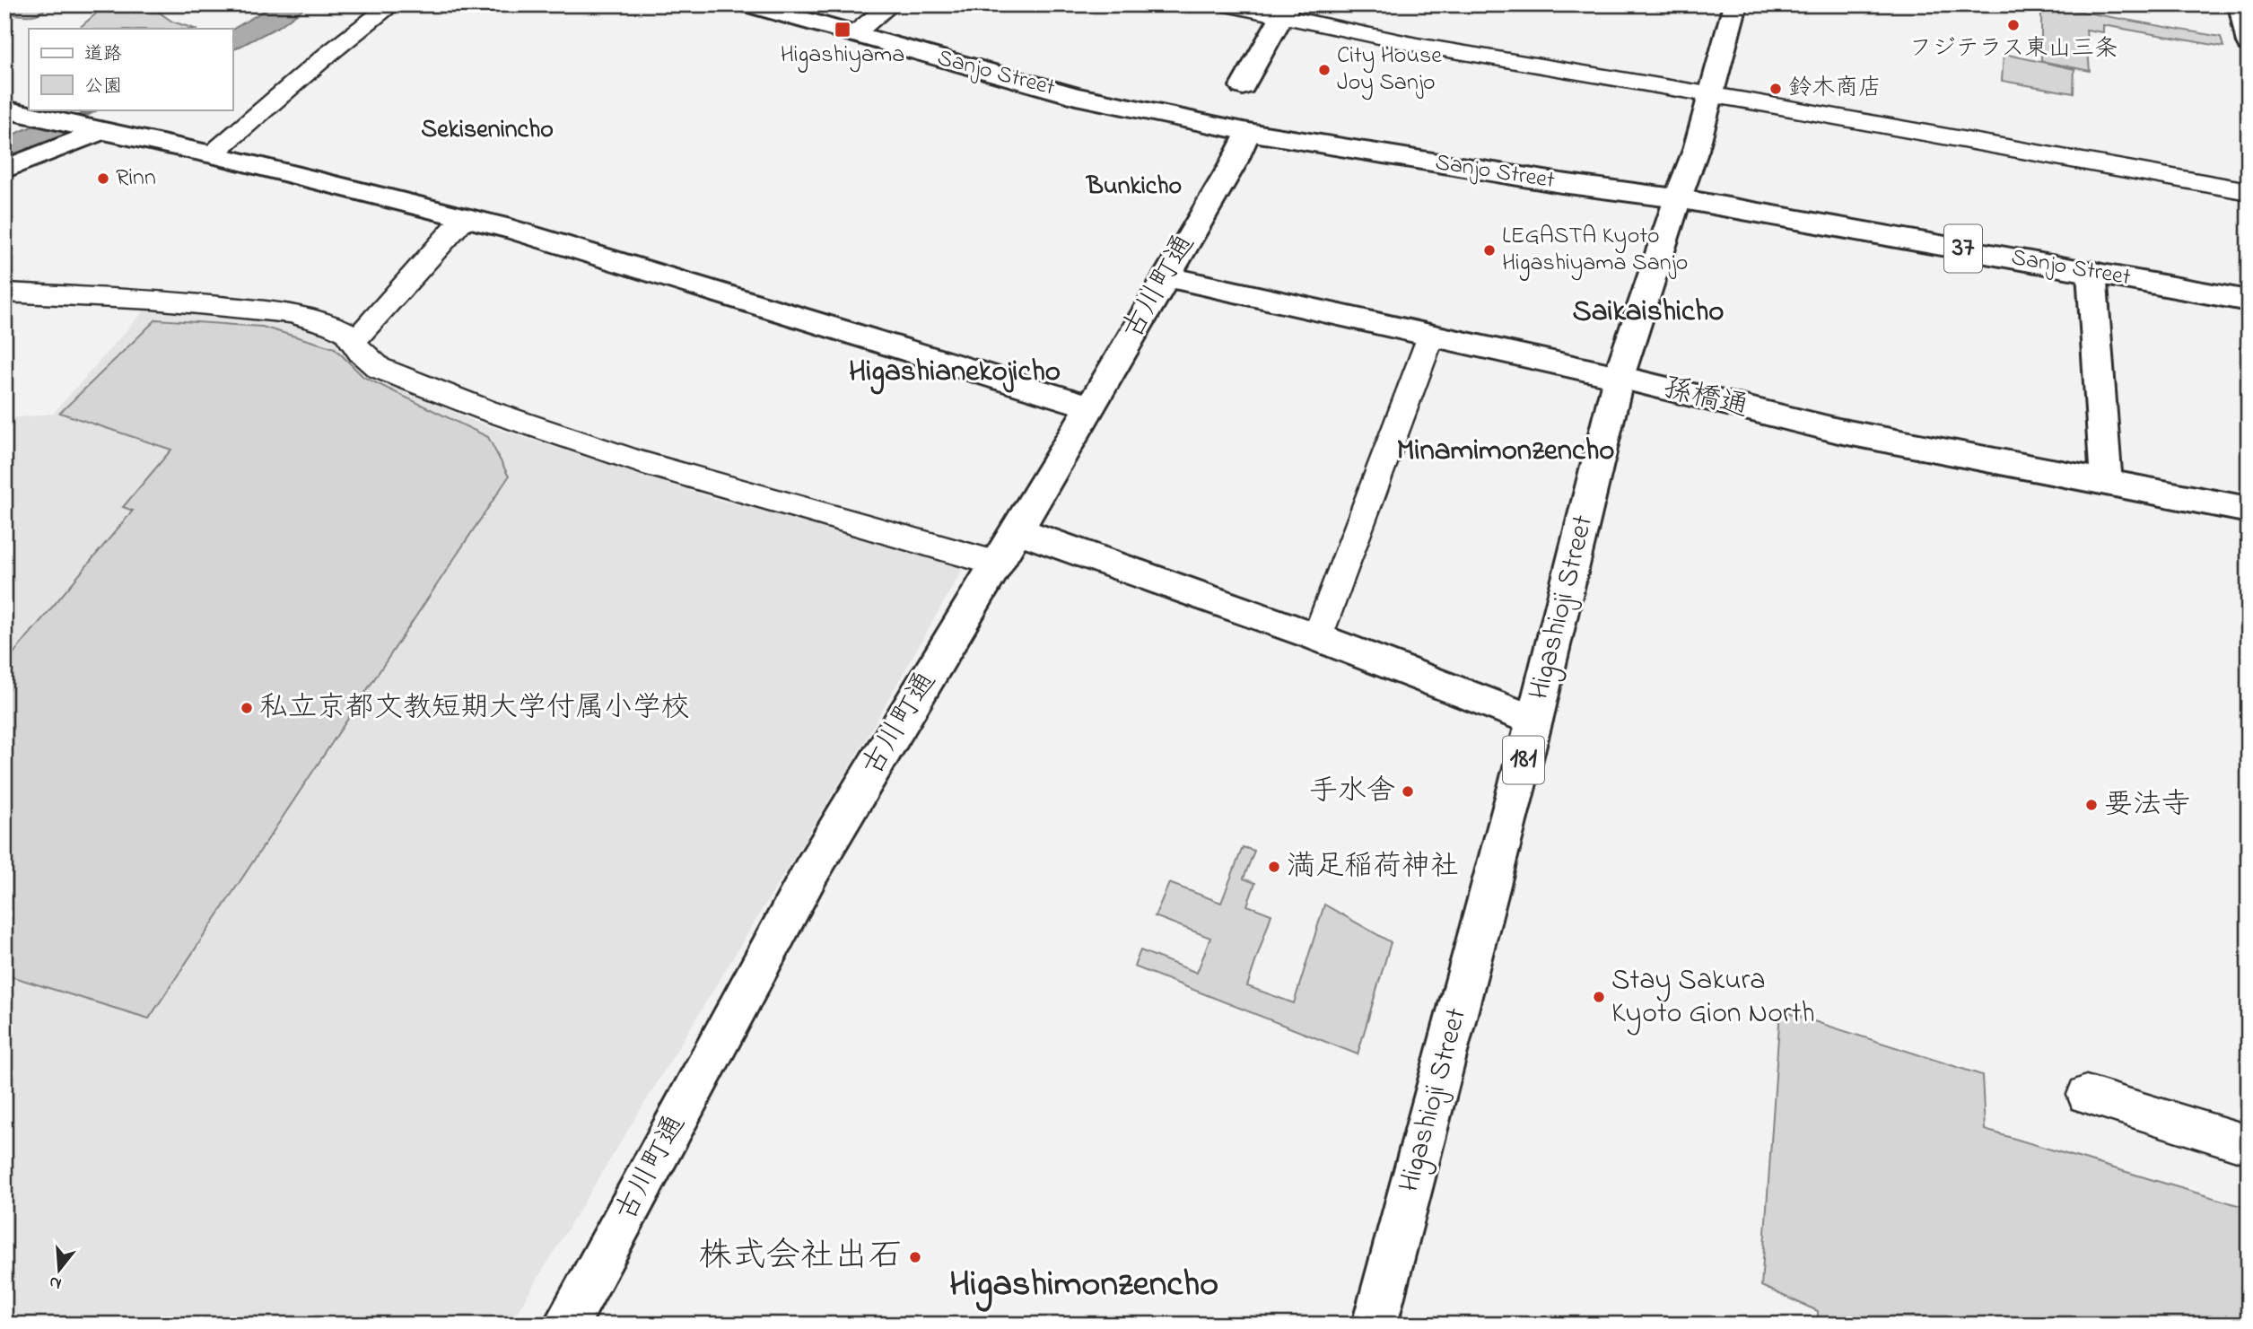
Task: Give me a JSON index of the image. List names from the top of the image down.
{
  "streets": {
    "street": [
      "Sanjo Street",
      "37",
      "古川町通",
      "孫橋通",
      "Higashioji Street",
      "181"
    ]
  },
  "crossings": [
    ["Sanjo Street", "古川町通"],
    ["Sanjo Street", "Higashioji Street"],
    ["古川町通", "孫橋通"],
    ["孫橋通", "Higashioji Street"]
  ],
  "districts": [
    "Sekisenincho",
    "Bunkicho",
    "Saikaishicho",
    "Higashianekojicho",
    "Minamimonzencho",
    "Higashimonzencho"
  ],
  "places": {
    "other": [
      "フジテラス東山三条",
      "City House Joy Sanjo",
      "鈴木商店",
      "Rinn",
      "LEGASTA Kyoto Higashiyama Sanjo",
      "私立京都文教短期大学付属小学校",
      "手水舎",
      "要法寺",
      "満足稲荷神社",
      "Stay Sakura Kyoto Gion North",
      "株式会社出石"
    ],
    "transit": ["Higashiyama"]
  },
  "legend": ["道路", "公園"],
  "north": "bottom"
}
